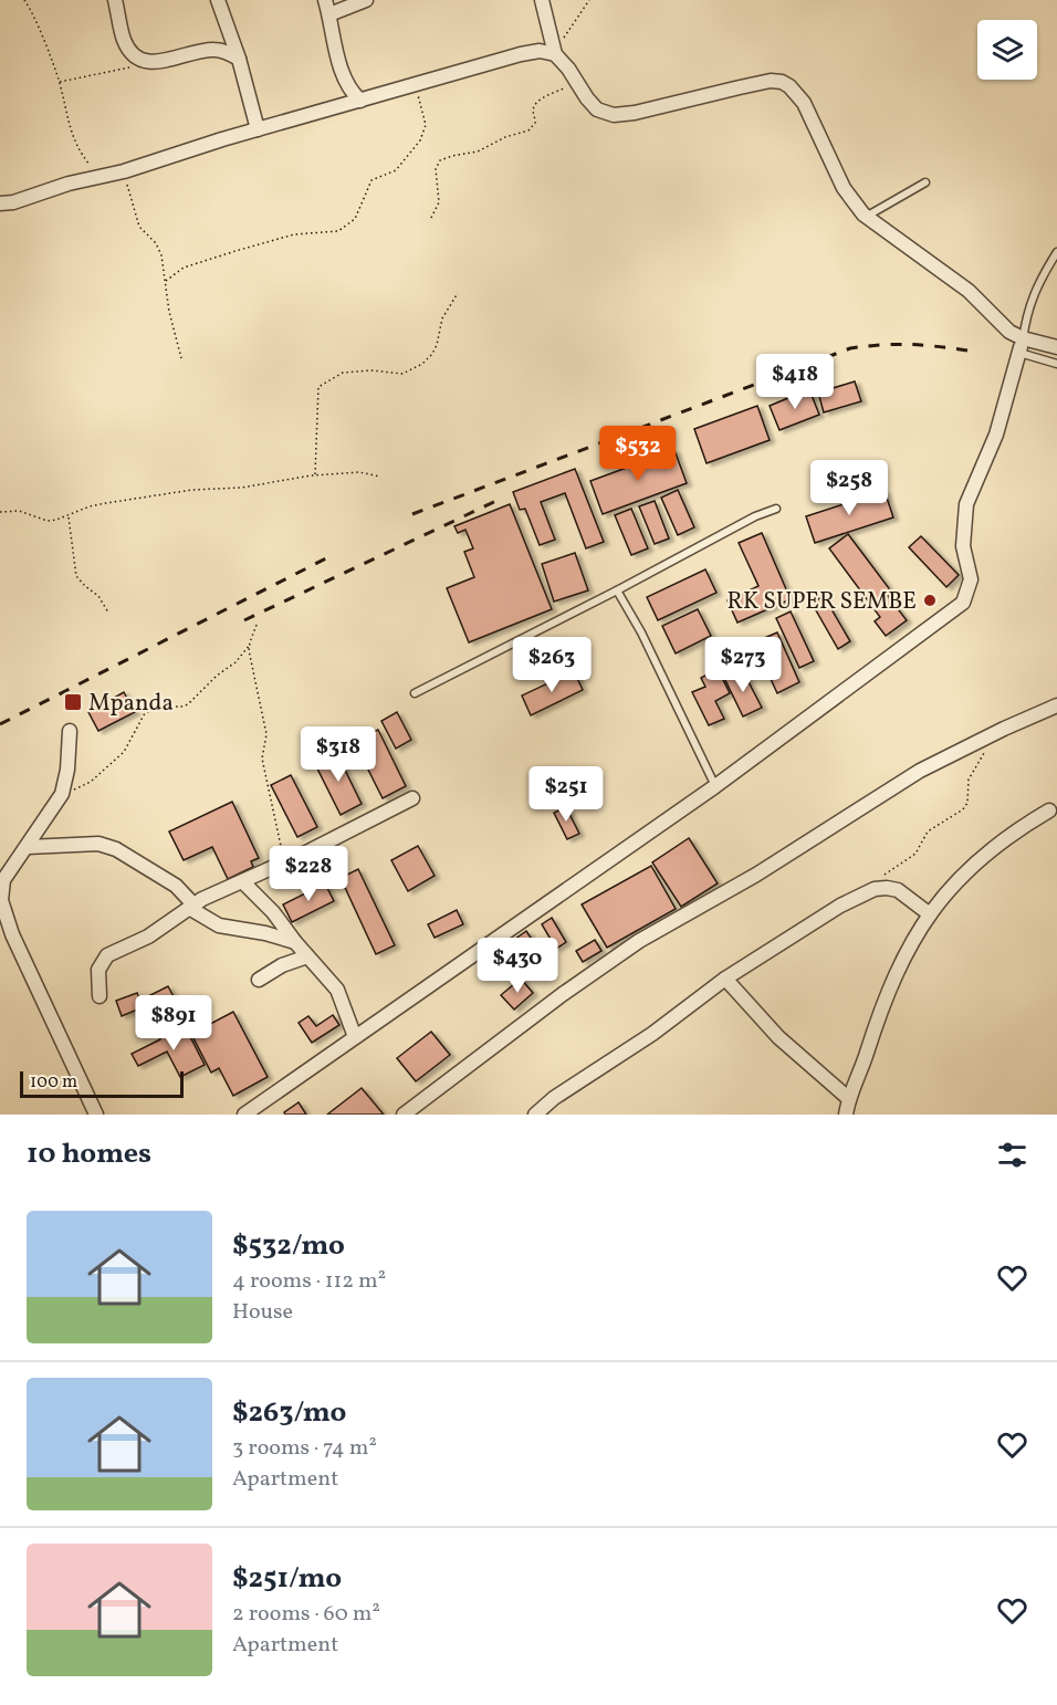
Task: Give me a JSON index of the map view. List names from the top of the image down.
{
  "places": {
    "other": ["RK SUPER SEMBE"],
    "transit": ["Mpanda"]
  },
  "scale_bar": "100 m",
  "page": {
    "price": [
      "$418",
      "$532",
      "$258",
      "$263",
      "$273",
      "$318",
      "$251",
      "$228",
      "$430",
      "$891"
    ],
    "scale": "100 m",
    "heading": "10 homes",
    "list": [
      {
        "name": "$532/mo",
        "note": "4 rooms · 112 m² · House"
      },
      {
        "name": "$263/mo",
        "note": "3 rooms · 74 m² · Apartment"
      },
      {
        "name": "$251/mo",
        "note": "2 rooms · 60 m² · Apartment"
      }
    ]
  }
}
